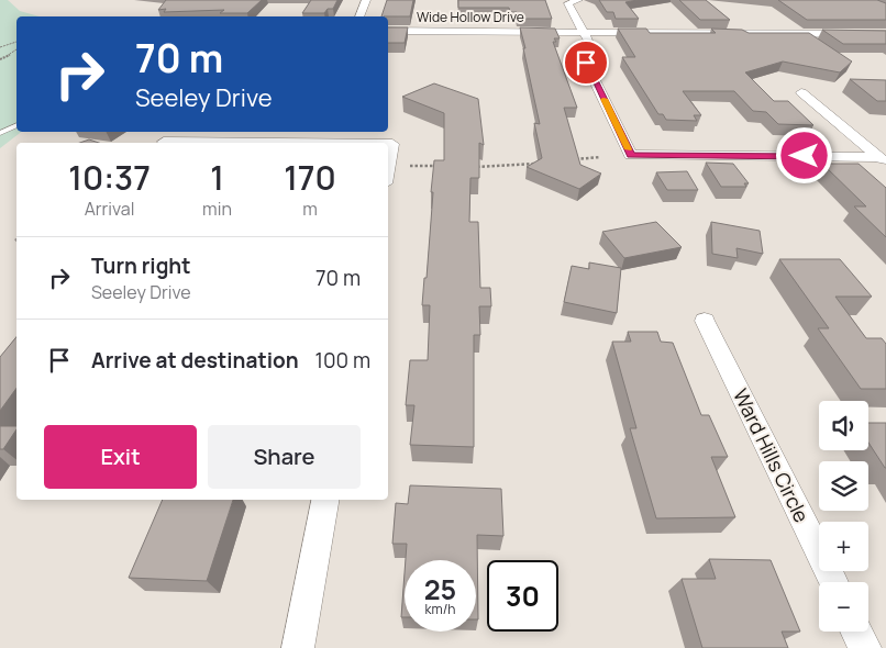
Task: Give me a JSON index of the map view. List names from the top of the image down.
{
  "streets": {
    "street": ["Wide Hollow Drive", "Ward Hills Circle"]
  },
  "page": {
    "turn": ["70 m", "Seeley Drive"],
    "eta": [
      "10:37",
      "Arrival",
      "1",
      "min",
      "170",
      "m"
    ],
    "list": [
      {
        "name": "Turn right",
        "note": "Seeley Drive",
        "value": "70 m"
      },
      {
        "name": "Arrive at destination",
        "value": "100 m"
      }
    ],
    "map_buttons": ["+", "−"],
    "buttons": ["Exit", "Share"],
    "speed": "25 km/h",
    "limit": "30"
  }
}
